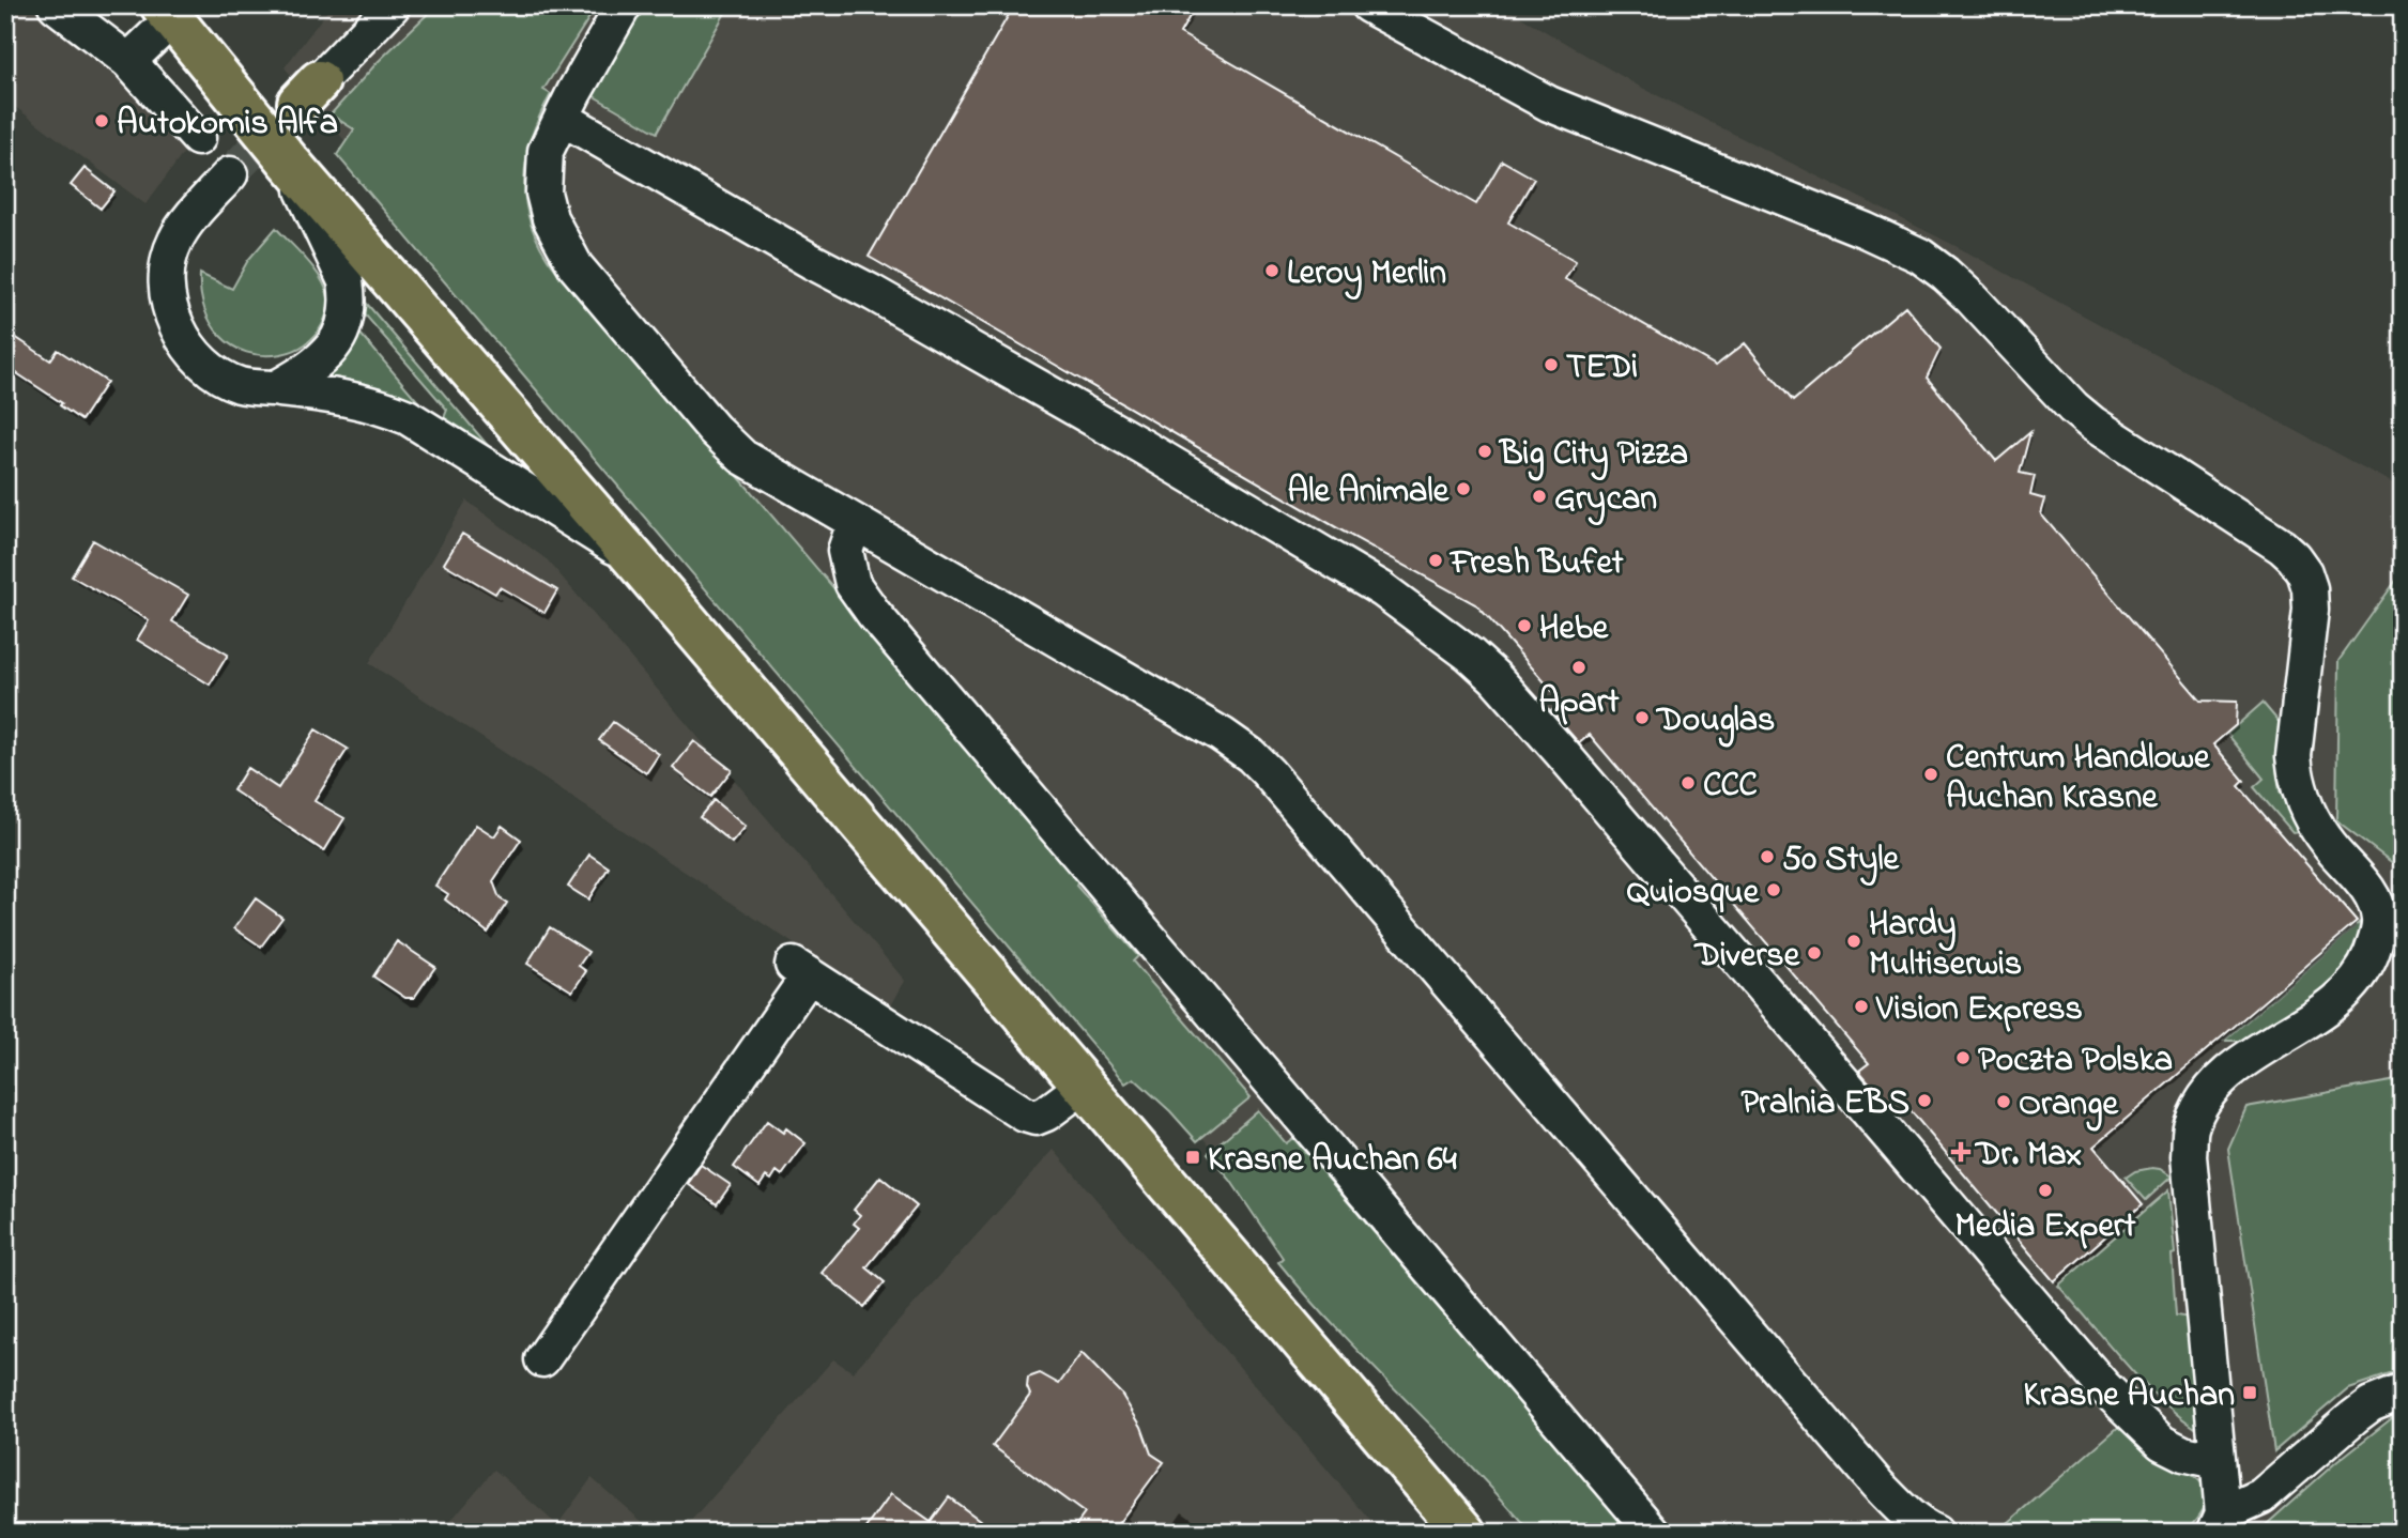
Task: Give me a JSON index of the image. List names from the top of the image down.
{
  "places": {
    "other": [
      "Autokomis Alfa",
      "Leroy Merlin",
      "TEDi",
      "Big City Pizza",
      "Ale Animale",
      "Grycan",
      "Fresh Bufet",
      "Hebe",
      "Apart",
      "Douglas",
      "Centrum Handlowe Auchan Krasne",
      "CCC",
      "50 Style",
      "Quiosque",
      "Hardy Multiserwis",
      "Diverse",
      "Vision Express",
      "Poczta Polska",
      "Pralnia EBS",
      "Orange",
      "Media Expert"
    ],
    "health": ["Dr. Max"],
    "transit": ["Krasne Auchan 64", "Krasne Auchan"]
  }
}
